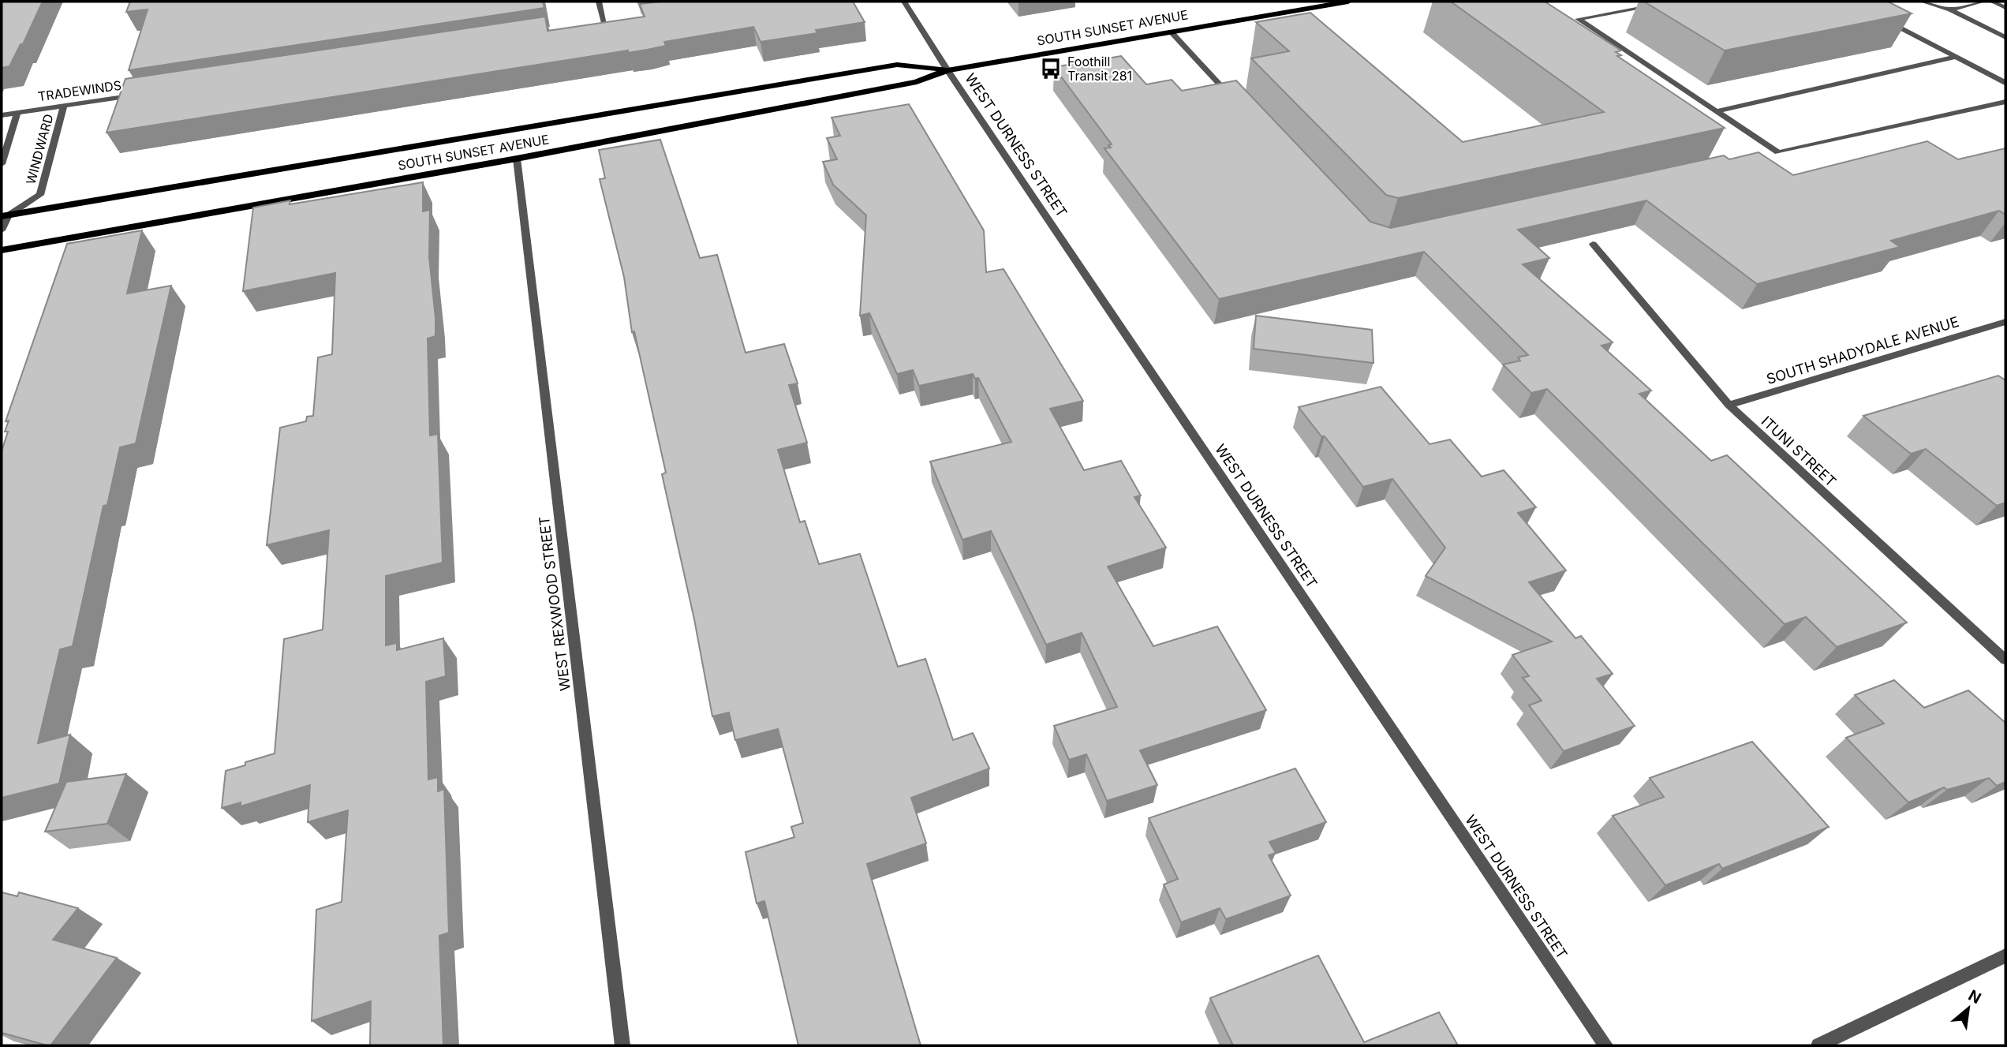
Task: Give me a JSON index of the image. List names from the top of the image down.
{
  "streets": {
    "main road": ["SOUTH SUNSET AVENUE"],
    "street": [
      "TRADEWINDS",
      "WEST DURNESS STREET",
      "WINDWARD",
      "SOUTH SHADYDALE AVENUE",
      "ITUNI STREET",
      "WEST REXWOOD STREET"
    ]
  },
  "crossings": [
    ["SOUTH SUNSET AVENUE", "WEST DURNESS STREET"],
    ["SOUTH SUNSET AVENUE", "WINDWARD"],
    ["SOUTH SUNSET AVENUE", "WEST REXWOOD STREET"],
    ["TRADEWINDS", "WINDWARD"],
    ["SOUTH SHADYDALE AVENUE", "ITUNI STREET"]
  ],
  "places": {
    "bus stop": ["Foothill Transit 281"]
  },
  "north": "top right"
}
